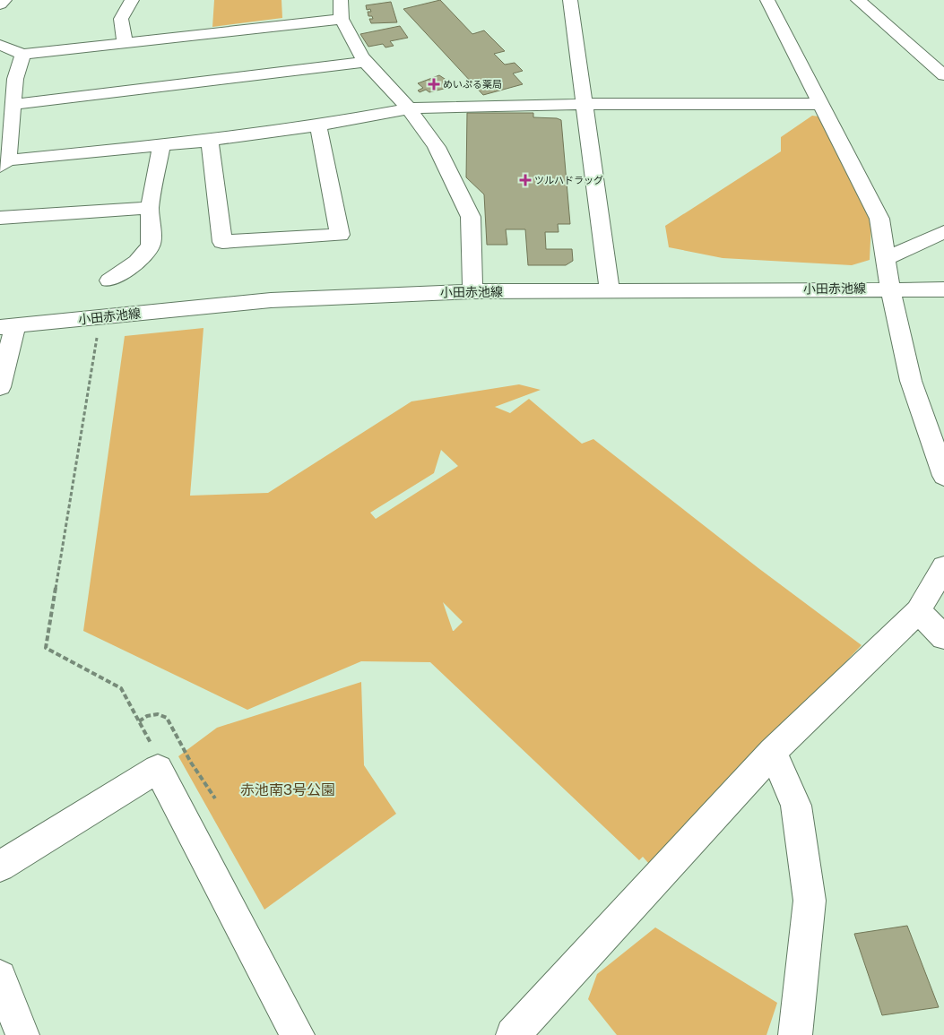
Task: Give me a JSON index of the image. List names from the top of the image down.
{
  "streets": {
    "street": ["小田赤池線"]
  },
  "parks": ["赤池南3号公園"],
  "places": {
    "health": ["めいぷる薬局", "ツルハドラッグ"]
  }
}
